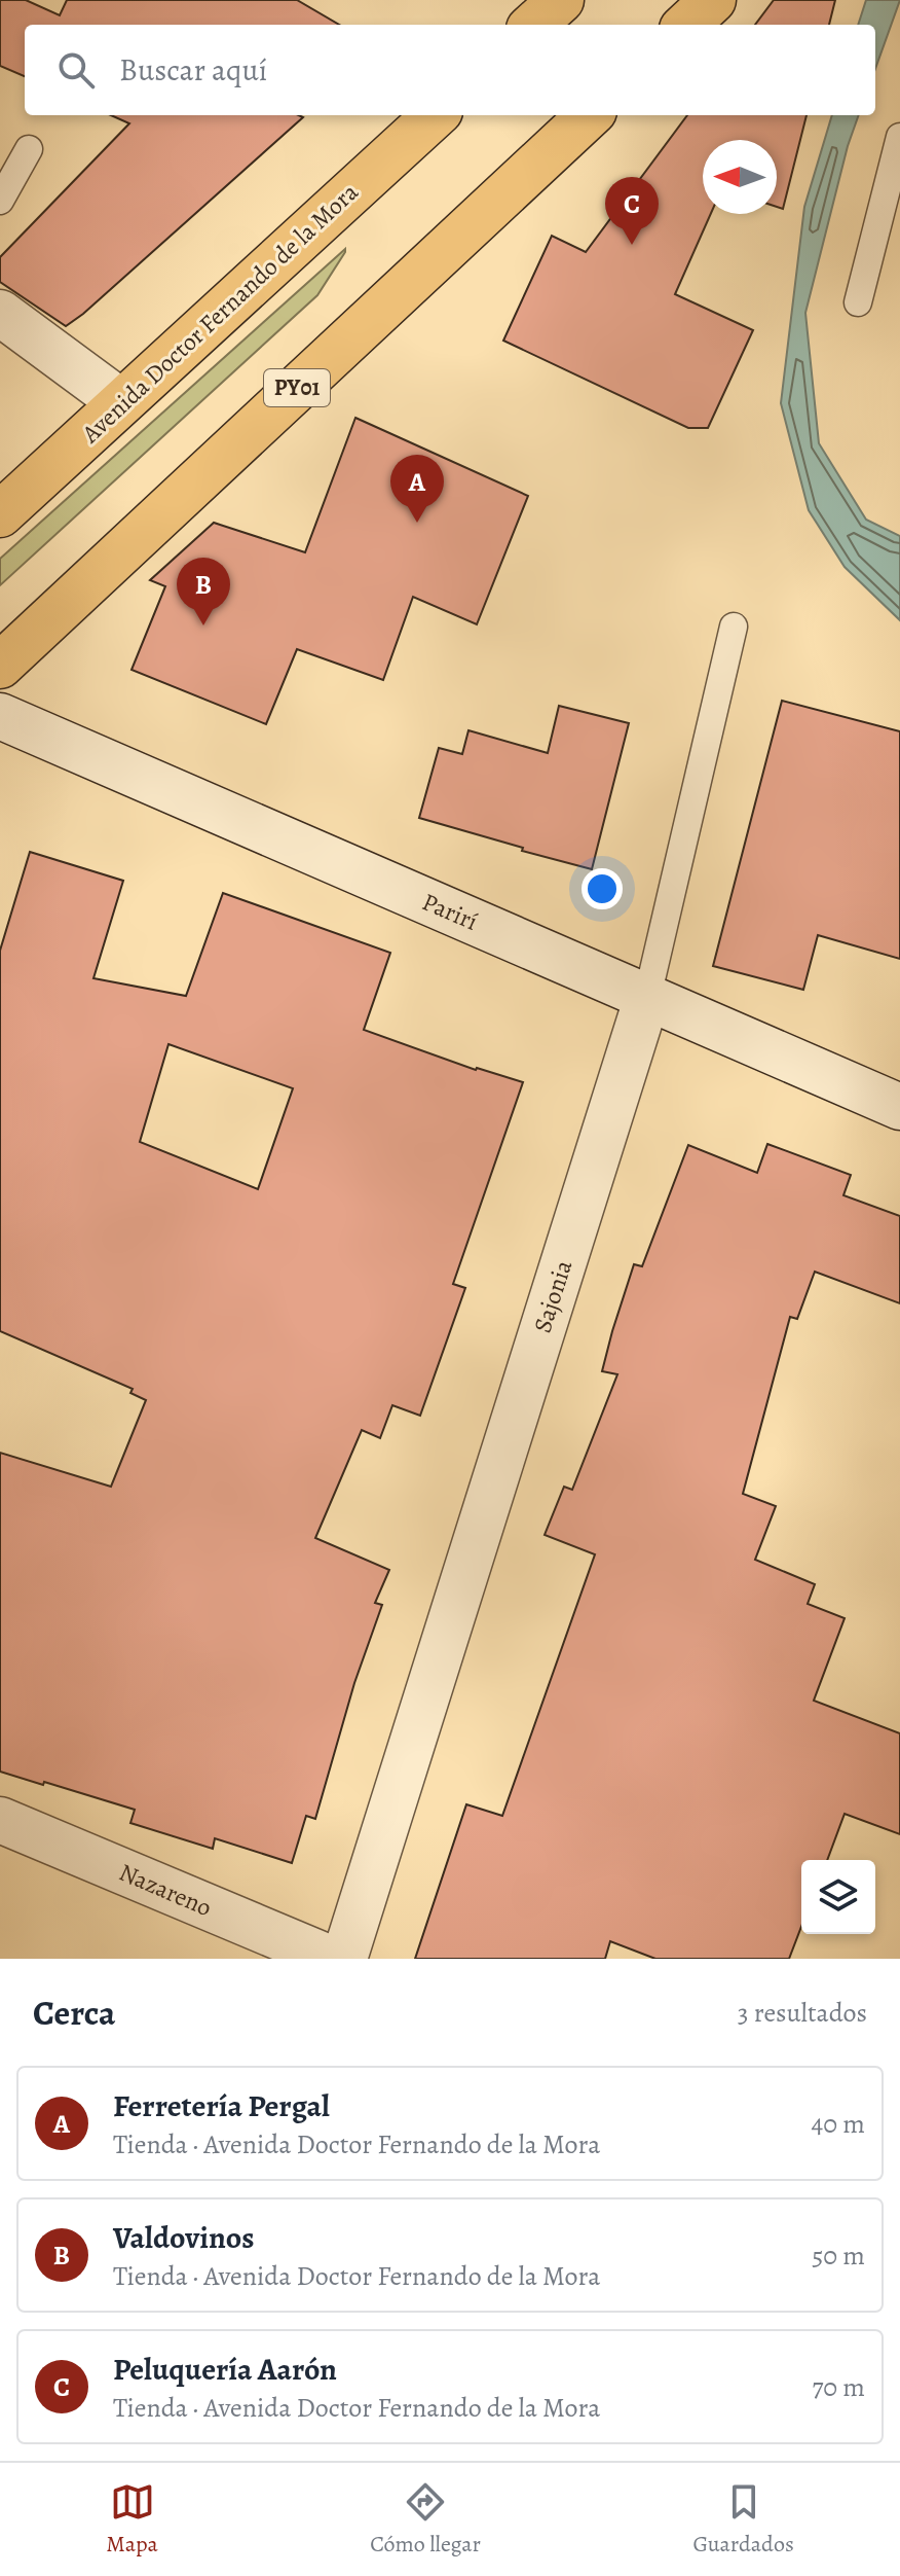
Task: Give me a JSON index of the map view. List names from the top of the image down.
{
  "streets": {
    "highway": ["Avenida Doctor Fernando de la Mora", "PY01"],
    "street": ["Parirí", "Sajonia", "Nazareno"]
  },
  "crossings": [
    ["Parirí", "Sajonia"]
  ],
  "north": "left",
  "page": {
    "search": "Buscar aquí",
    "pins": ["C", "A", "B"],
    "heading": ["Cerca", "3 resultados"],
    "list": [
      {
        "mark": "A",
        "name": "Ferretería Pergal",
        "note": "Tienda · Avenida Doctor Fernando de la Mora",
        "value": "40 m"
      },
      {
        "mark": "B",
        "name": "Valdovinos",
        "note": "Tienda · Avenida Doctor Fernando de la Mora",
        "value": "50 m"
      },
      {
        "mark": "C",
        "name": "Peluquería Aarón",
        "note": "Tienda · Avenida Doctor Fernando de la Mora",
        "value": "70 m"
      }
    ],
    "nav": ["Mapa", "Cómo llegar", "Guardados"]
  }
}
